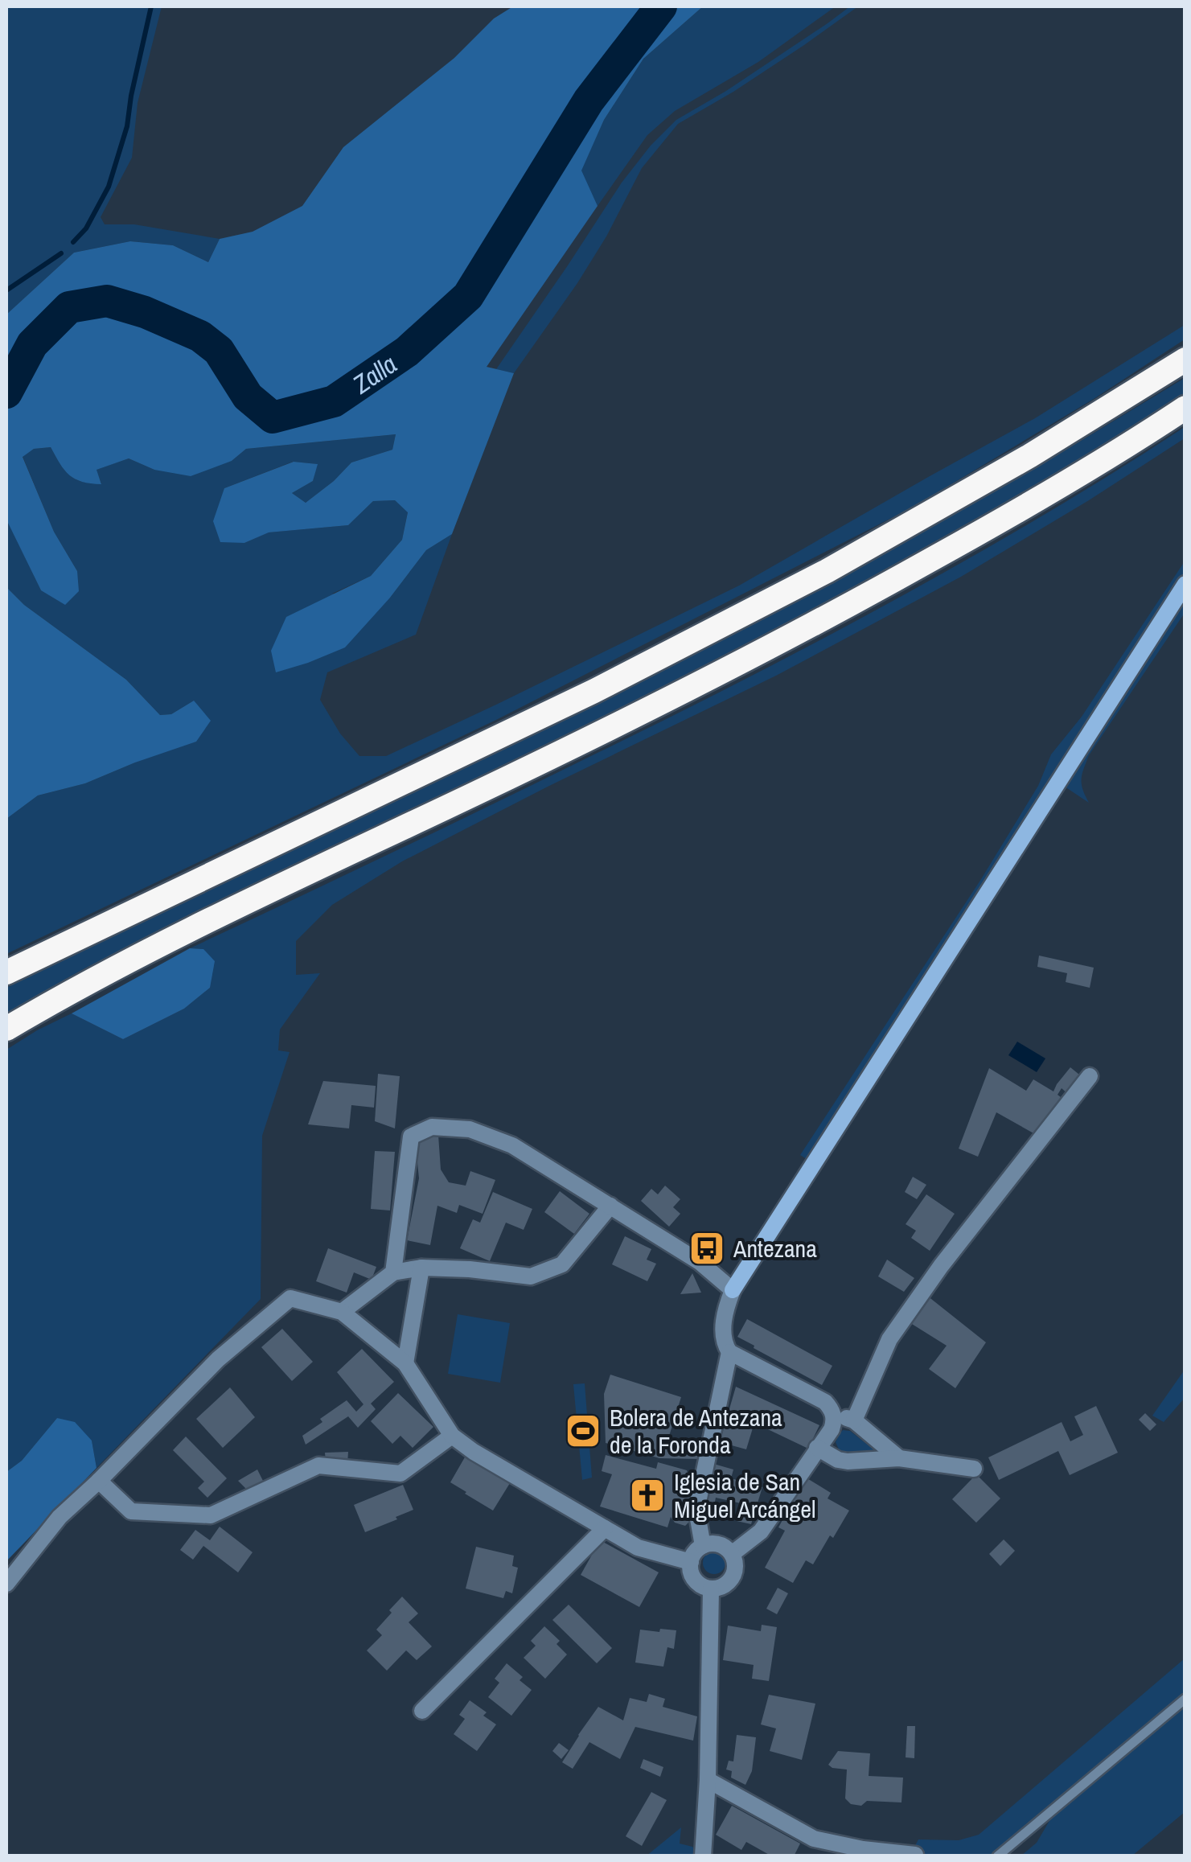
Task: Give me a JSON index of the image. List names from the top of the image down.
{
  "water": ["Zalla"],
  "places": {
    "bus stop": ["Antezana"],
    "sports": ["Bolera de Antezana de la Foronda"],
    "church": ["Iglesia de San Miguel Arcángel"]
  }
}
